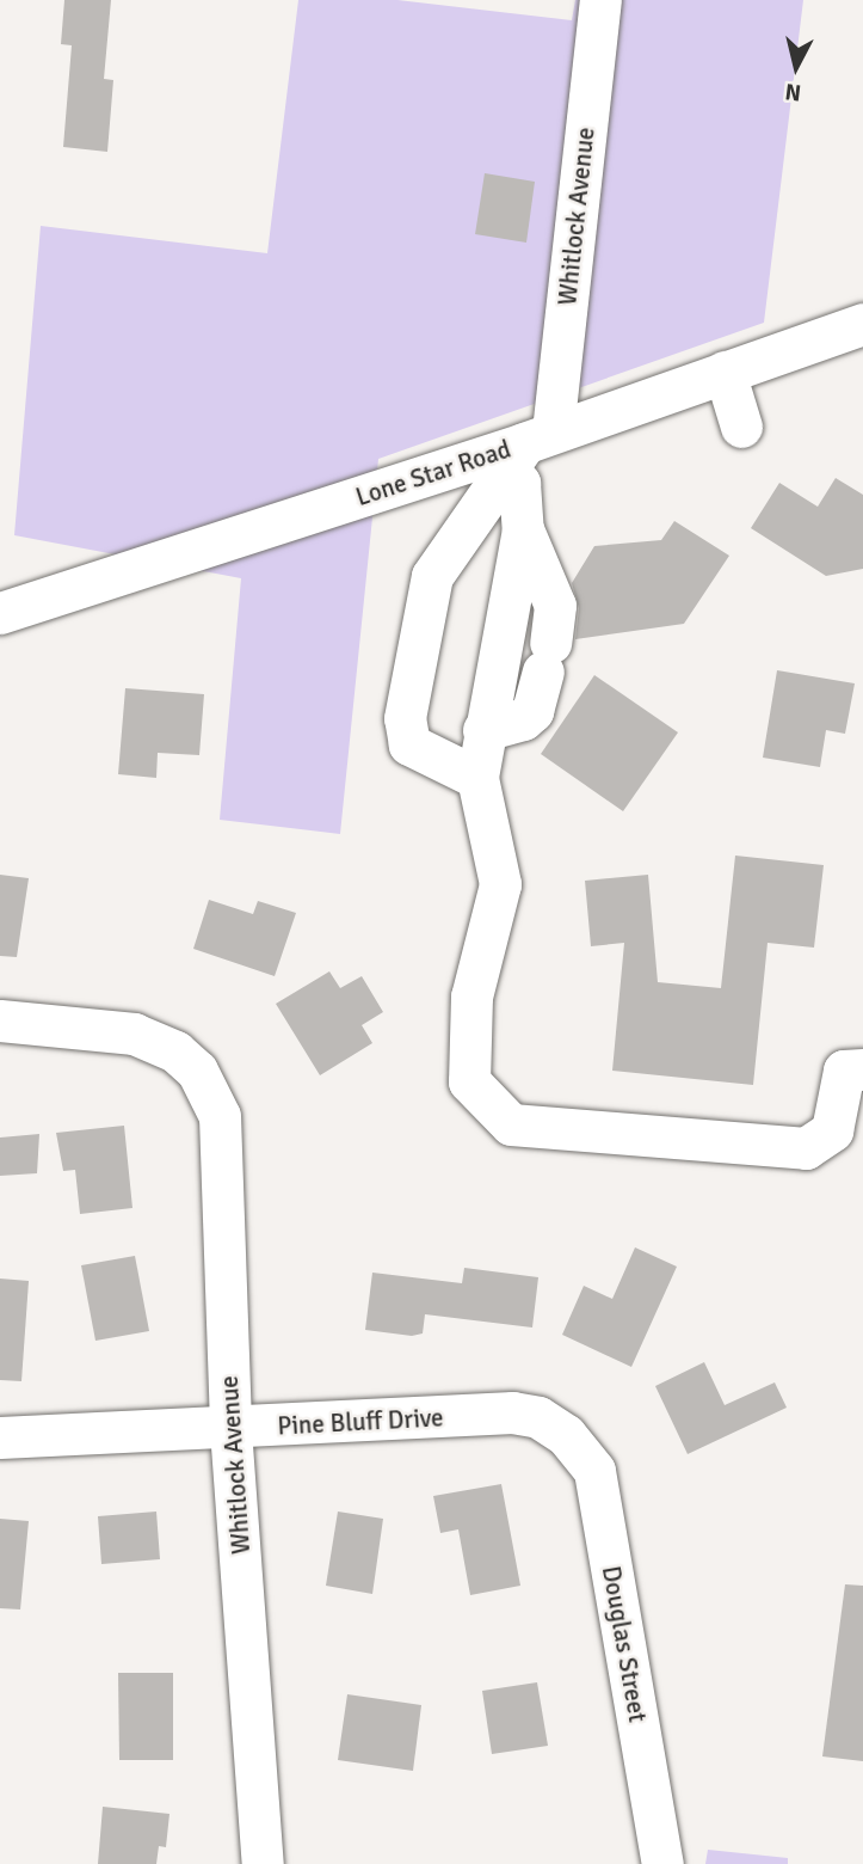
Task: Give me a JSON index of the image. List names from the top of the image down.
{
  "streets": {
    "street": [
      "Whitlock Avenue",
      "Lone Star Road",
      "Pine Bluff Drive",
      "Douglas Street"
    ]
  },
  "crossings": [
    ["Whitlock Avenue", "Lone Star Road"],
    ["Whitlock Avenue", "Pine Bluff Drive"],
    ["Pine Bluff Drive", "Douglas Street"]
  ],
  "north": "bottom"
}
